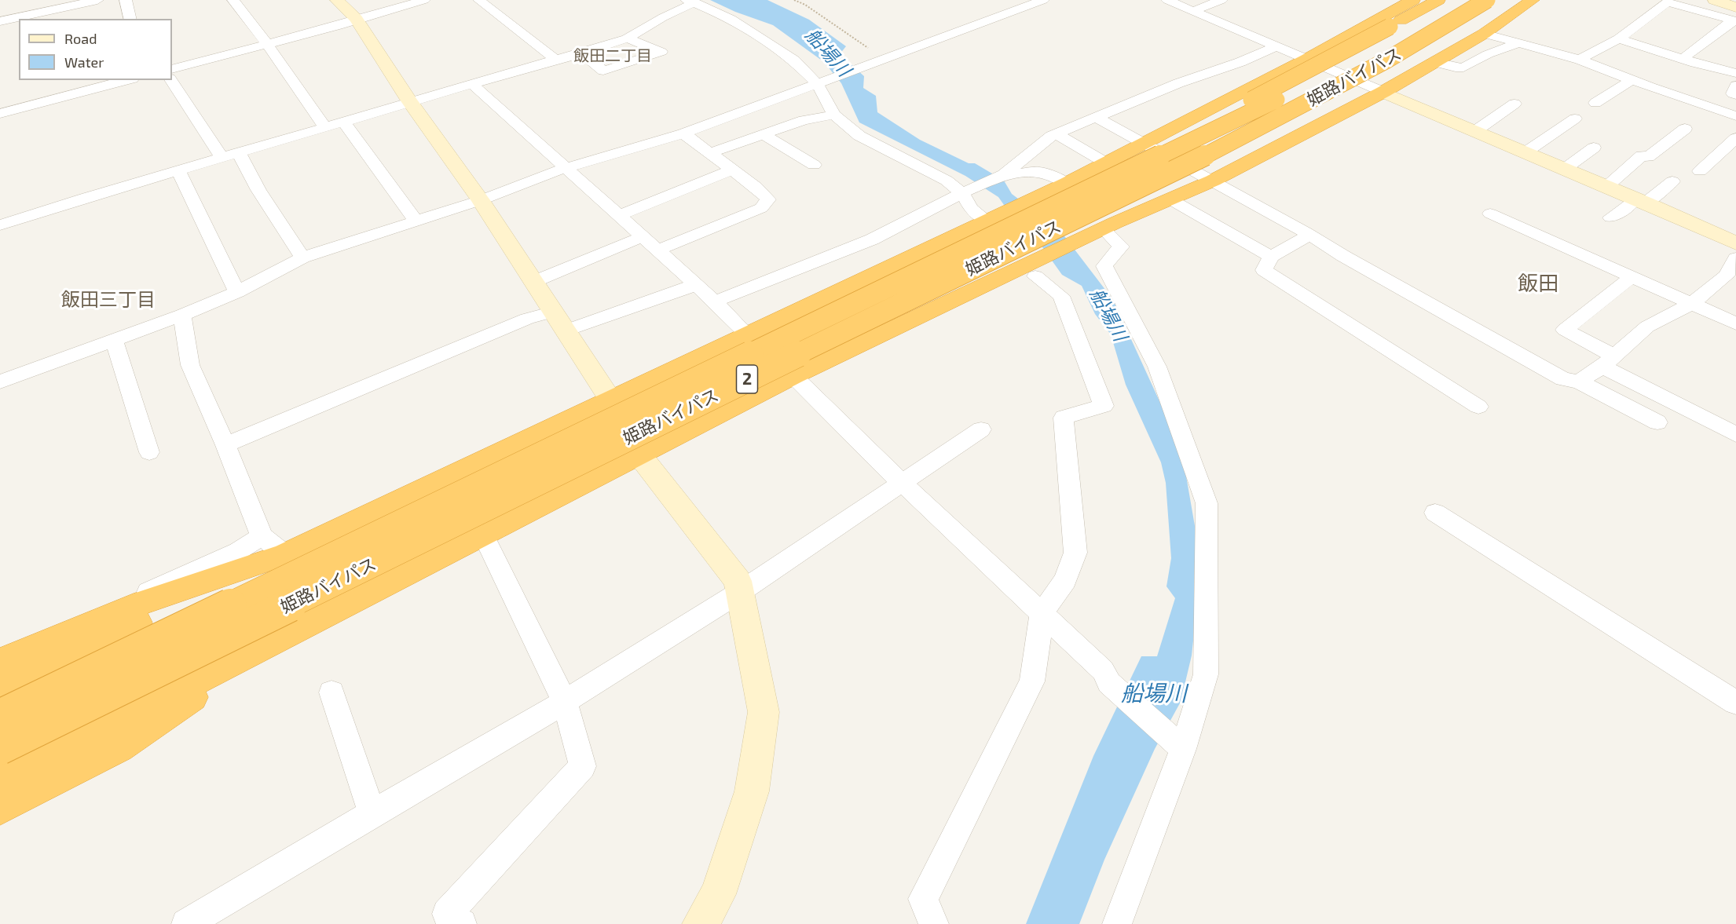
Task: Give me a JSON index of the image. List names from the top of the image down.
{
  "streets": {
    "highway": ["姫路バイパス", "2"]
  },
  "districts": ["飯田二丁目", "飯田", "飯田三丁目"],
  "water": ["船場川"],
  "legend": ["Road", "Water"]
}
